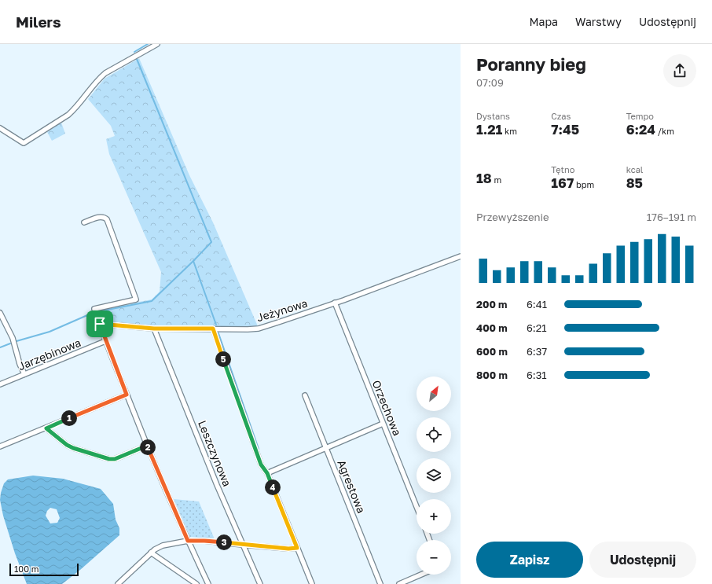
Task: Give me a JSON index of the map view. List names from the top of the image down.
{
  "streets": {
    "street": [
      "Jeżynowa",
      "Jarzębinowa",
      "Orzechowa",
      "Leszczynowa",
      "Agrestowa"
    ]
  },
  "crossings": [
    ["Jeżynowa", "Orzechowa"],
    ["Jeżynowa", "Leszczynowa"]
  ],
  "scale_bar": "100 m",
  "north": "top right",
  "page": {
    "header": "Milers",
    "nav": ["Mapa", "Warstwy", "Udostępnij"],
    "heading": ["Poranny bieg", "07:09"],
    "stats": [
      ["Dystans", "1.21 km"],
      ["Czas", "7:45"],
      ["Tempo", "6:24 /km"],
      ["18 m"],
      ["Tętno", "167 bpm"],
      ["kcal", "85"]
    ],
    "chart": ["Przewyższenie", "176–191 m"],
    "list": [
      {
        "name": "200 m",
        "note": "6:41"
      },
      {
        "name": "400 m",
        "note": "6:21"
      },
      {
        "name": "600 m",
        "note": "6:37"
      },
      {
        "name": "800 m",
        "note": "6:31"
      }
    ],
    "pins": [
      "5",
      "1",
      "2",
      "4",
      "3"
    ],
    "map_buttons": ["+", "−"],
    "buttons": ["Zapisz", "Udostępnij"],
    "scale": "100 m"
  }
}
